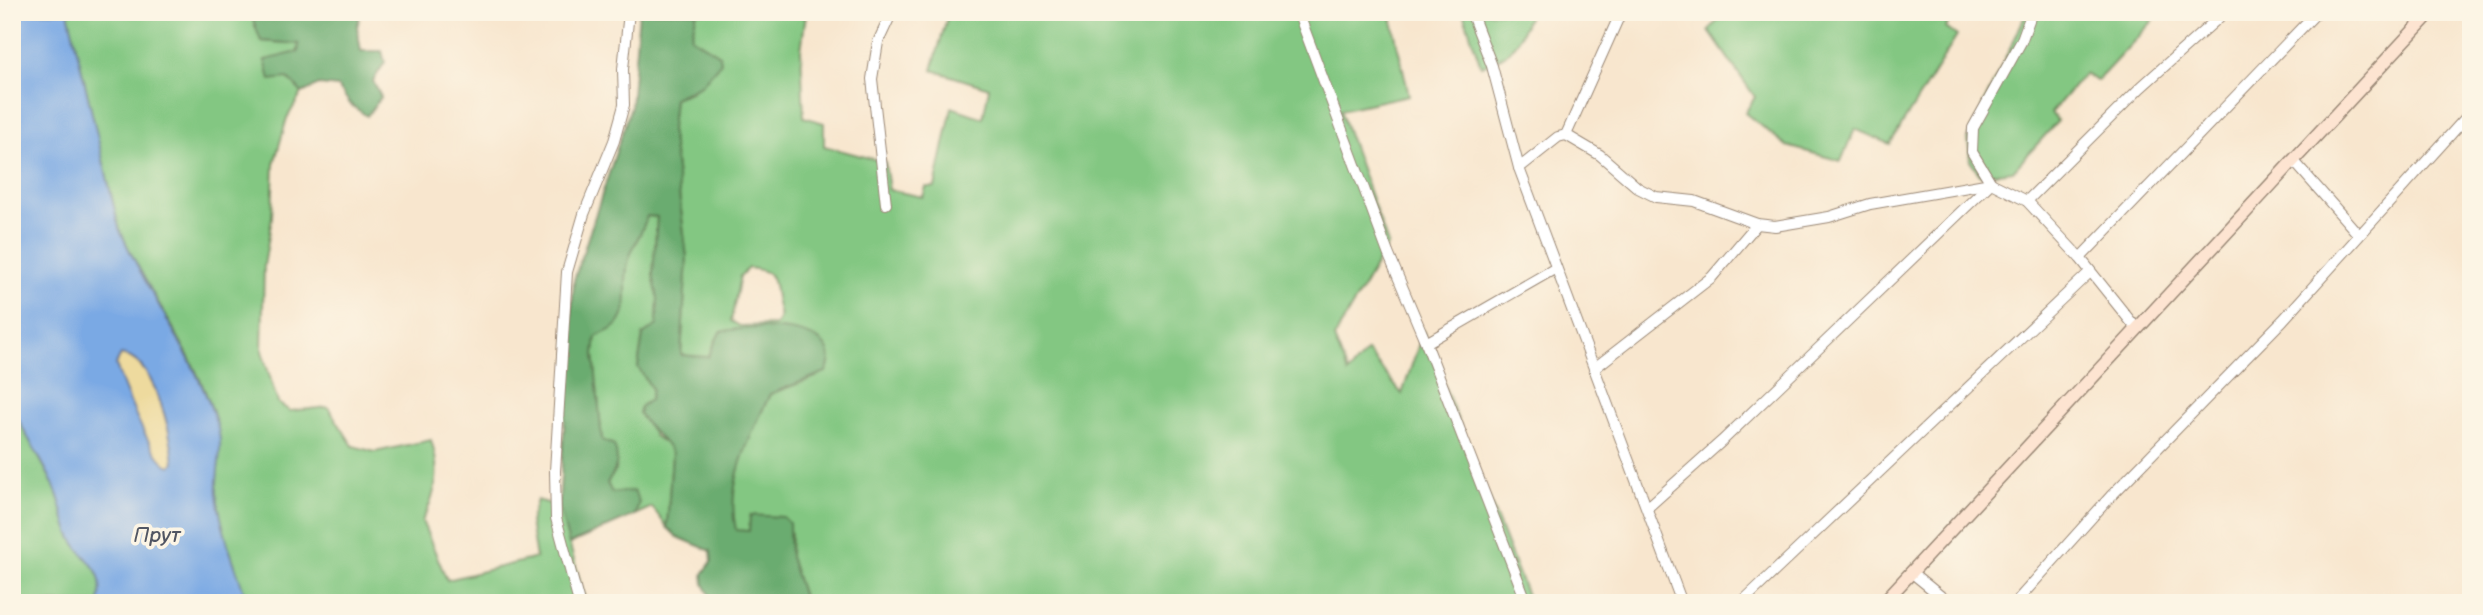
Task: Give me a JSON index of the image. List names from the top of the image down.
{
  "water": ["Прут"]
}
